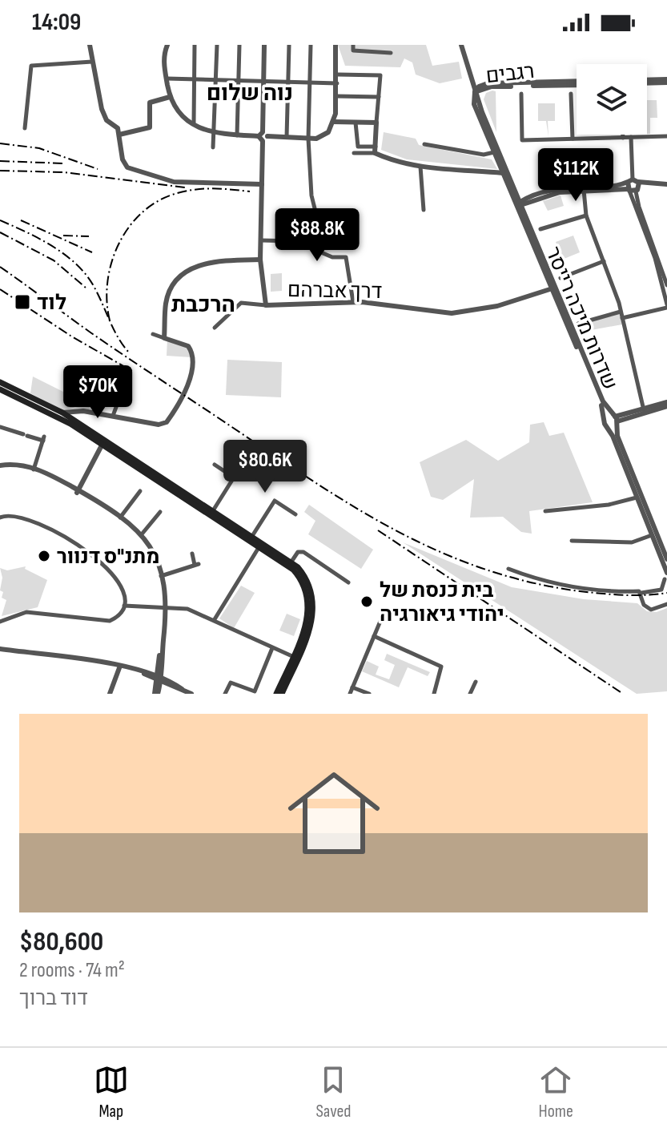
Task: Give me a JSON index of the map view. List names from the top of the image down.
{
  "streets": {
    "street": ["רגבים", "דרך אברהם", "שדרות מיכה רייסר"]
  },
  "crossings": [
    ["רגבים", "שדרות מיכה רייסר"],
    ["דרך אברהם", "שדרות מיכה רייסר"]
  ],
  "districts": ["נוה שלום", "הרכבת"],
  "places": {
    "transit": ["לוד"],
    "other": ["מתנ\"ס דנוור", "בית כנסת של יהודי גיאורגיה"]
  },
  "page": {
    "status": "14:09",
    "price": [
      "$112K",
      "$88.8K",
      "$70K",
      "$80.6K"
    ],
    "list": [
      {
        "name": "$80,600",
        "note": "2 rooms · 74 m² · דוד ברוך"
      }
    ],
    "tabs": ["Map", "Saved", "Home"]
  }
}
